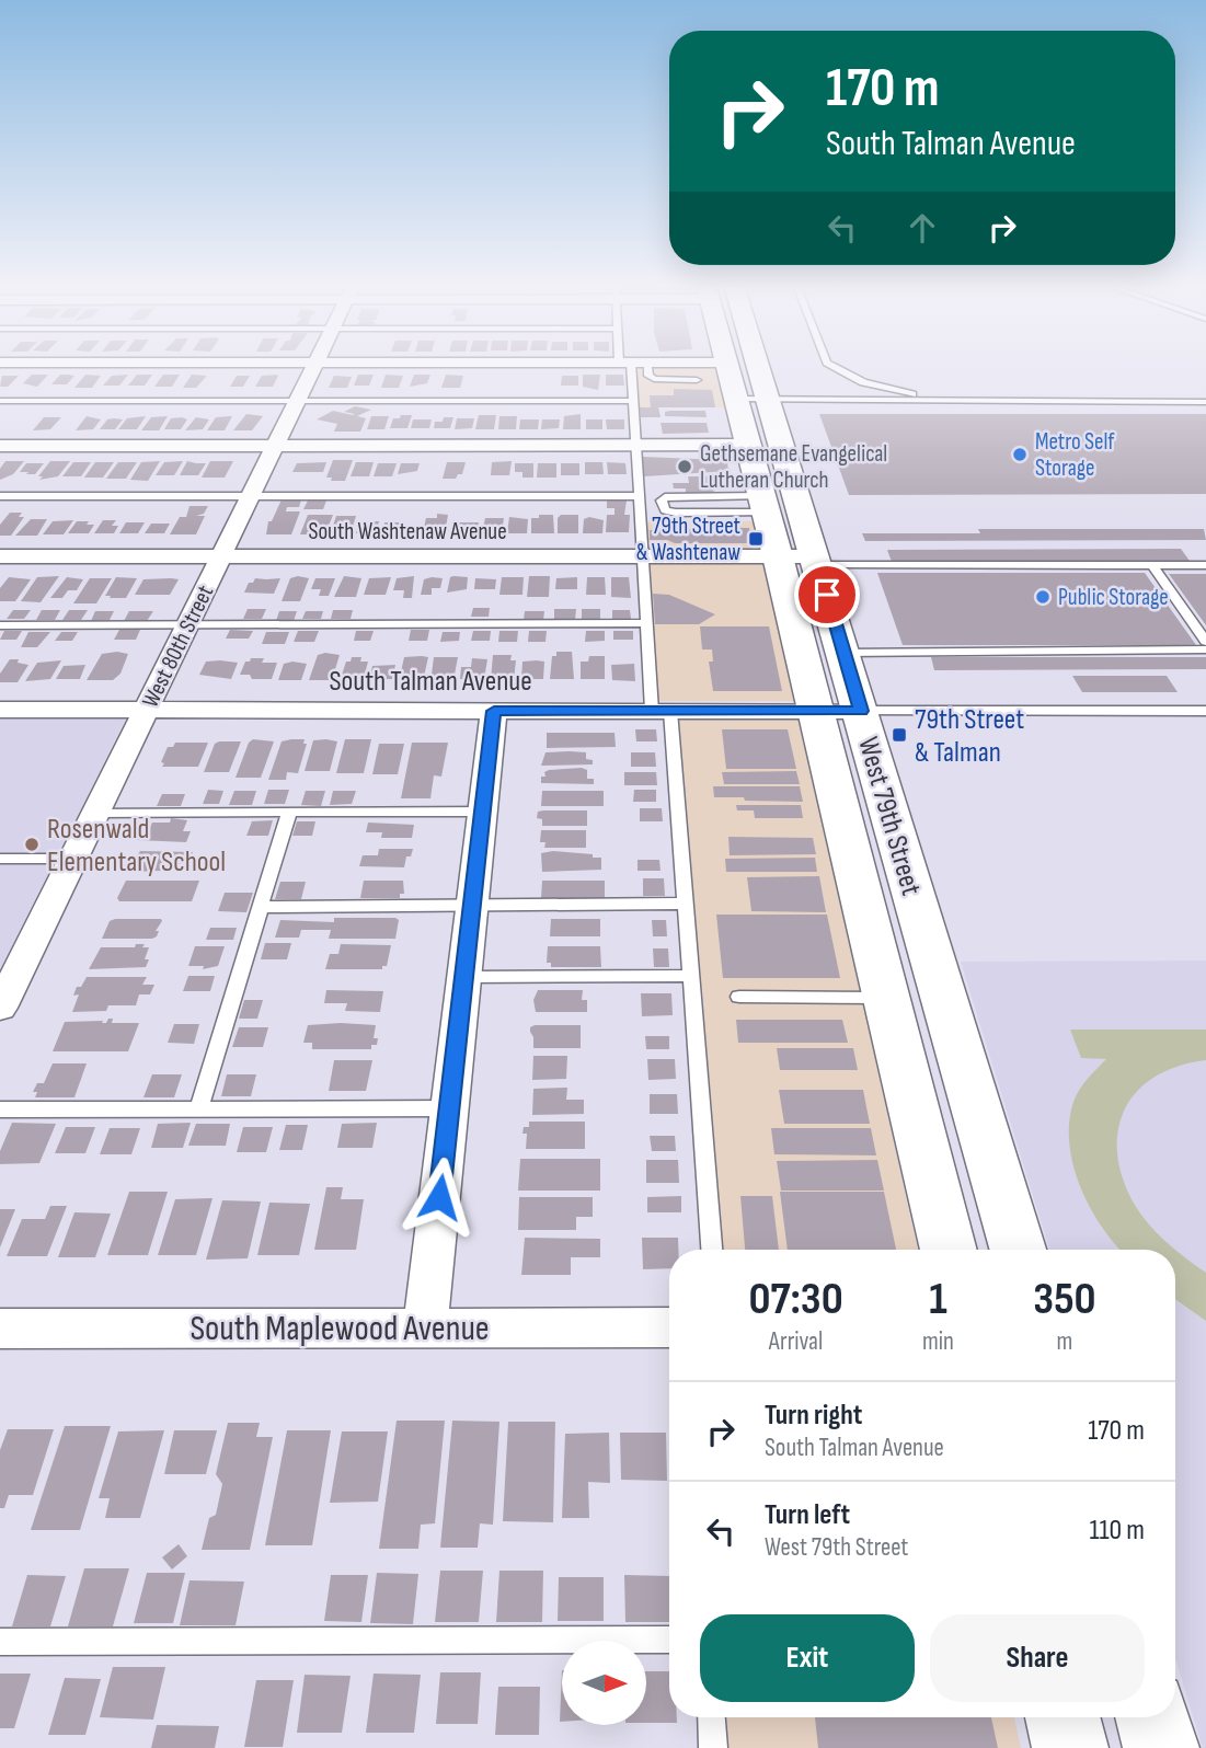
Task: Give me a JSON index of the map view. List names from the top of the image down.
{
  "streets": {
    "main road": ["West 79th Street"],
    "street": [
      "South Washtenaw Avenue",
      "West 80th Street",
      "South Talman Avenue",
      "South Maplewood Avenue"
    ]
  },
  "crossings": [
    ["South Washtenaw Avenue", "West 80th Street"],
    ["South Washtenaw Avenue", "West 79th Street"],
    ["West 80th Street", "South Talman Avenue"],
    ["South Talman Avenue", "West 79th Street"]
  ],
  "places": {
    "other": [
      "Metro Self Storage",
      "Gethsemane Evangelical Lutheran Church",
      "Public Storage",
      "Rosenwald Elementary School"
    ],
    "transit": ["79th Street & Washtenaw", "79th Street & Talman"]
  },
  "north": "right",
  "page": {
    "turn": ["170 m", "South Talman Avenue"],
    "eta": [
      "07:30",
      "Arrival",
      "1",
      "min",
      "350",
      "m"
    ],
    "list": [
      {
        "name": "Turn right",
        "note": "South Talman Avenue",
        "value": "170 m"
      },
      {
        "name": "Turn left",
        "note": "West 79th Street",
        "value": "110 m"
      }
    ],
    "buttons": ["Exit", "Share"]
  }
}
